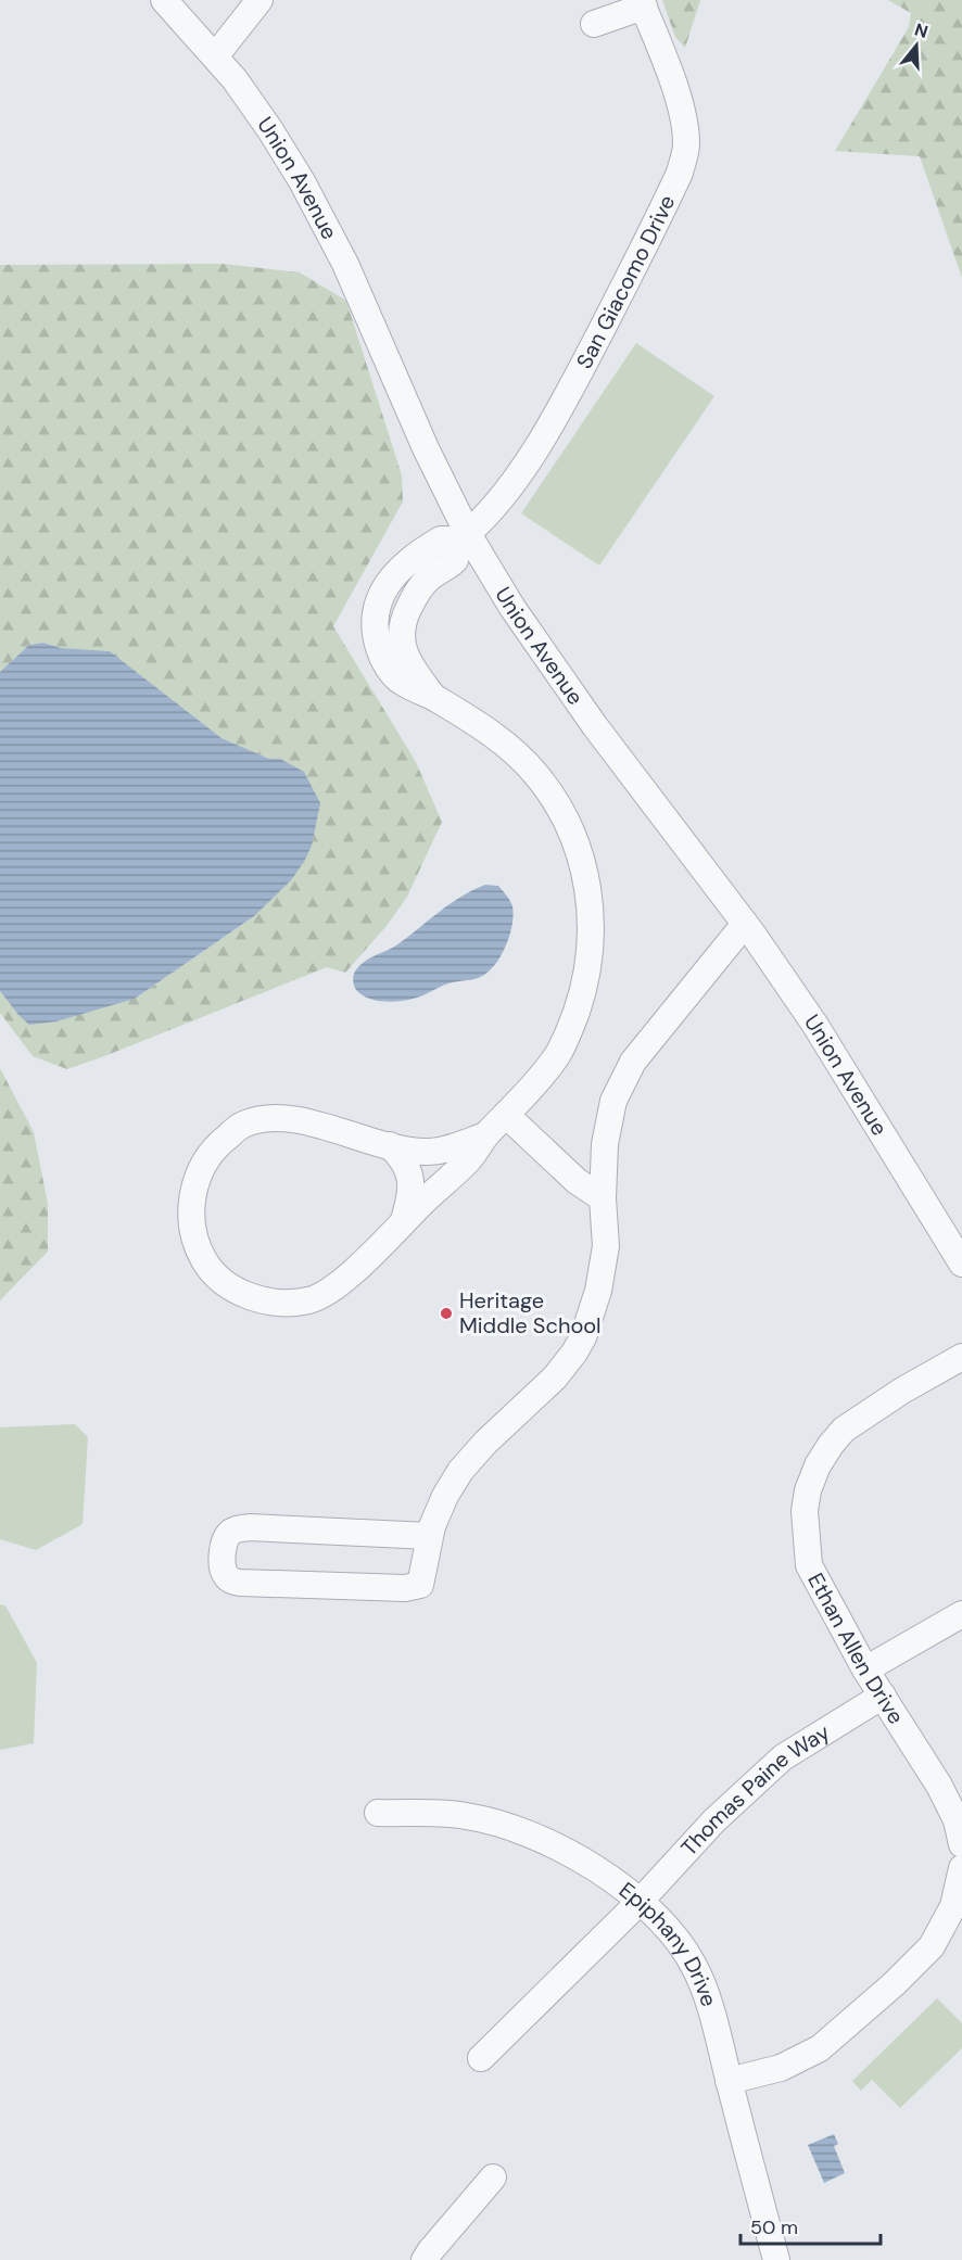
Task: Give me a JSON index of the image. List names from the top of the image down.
{
  "streets": {
    "street": [
      "Union Avenue",
      "San Giacomo Drive",
      "Ethan Allen Drive",
      "Thomas Paine Way",
      "Epiphany Drive"
    ]
  },
  "crossings": [
    ["Union Avenue", "San Giacomo Drive"],
    ["Ethan Allen Drive", "Thomas Paine Way"],
    ["Thomas Paine Way", "Epiphany Drive"]
  ],
  "places": ["Heritage Middle School"],
  "scale_bar": "50 m",
  "north": "top"
}
